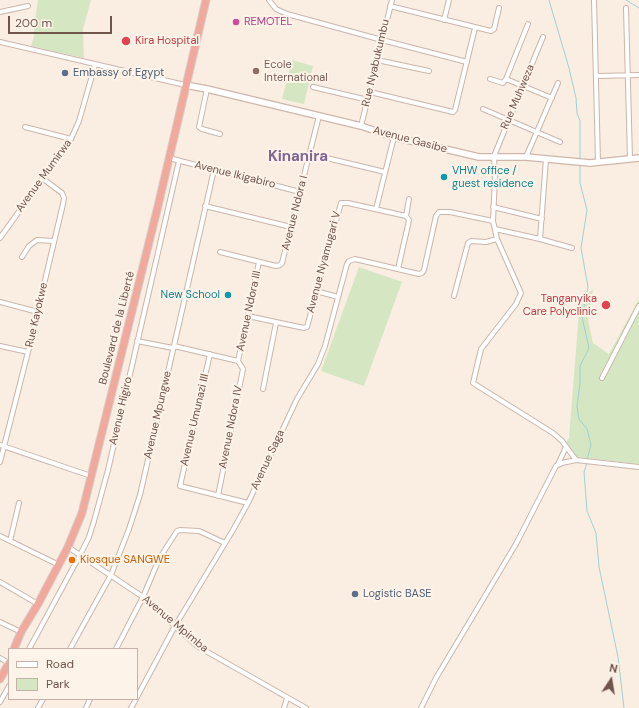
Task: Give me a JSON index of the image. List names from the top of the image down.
{
  "streets": {
    "highway": ["Boulevard de la Liberté"],
    "street": [
      "Rue Nyabukumbu",
      "Rue Muhweza",
      "Avenue Gasibe",
      "Avenue Ikigabiro",
      "Avenue Mumirwa",
      "Avenue Ndora I",
      "Avenue Nyamugari V",
      "Avenue Ndora III",
      "Rue Kayokwe",
      "Avenue Higiro",
      "Avenue Mpungwe",
      "Avenue Umunazi III",
      "Avenue Ndora IV",
      "Avenue Saga",
      "Avenue Mpimba"
    ]
  },
  "crossings": [
    ["Rue Nyabukumbu", "Avenue Gasibe"],
    ["Rue Muhweza", "Avenue Gasibe"],
    ["Avenue Gasibe", "Avenue Ndora I"],
    ["Avenue Gasibe", "Boulevard de la Liberté"],
    ["Avenue Ikigabiro", "Avenue Ndora I"],
    ["Avenue Ikigabiro", "Boulevard de la Liberté"],
    ["Avenue Ikigabiro", "Avenue Higiro"],
    ["Avenue Ikigabiro", "Avenue Mpungwe"],
    ["Avenue Mumirwa", "Rue Kayokwe"],
    ["Avenue Ndora I", "Avenue Ndora III"],
    ["Avenue Nyamugari V", "Avenue Ndora III"],
    ["Avenue Ndora III", "Avenue Ndora IV"],
    ["Boulevard de la Liberté", "Avenue Mpimba"],
    ["Avenue Higiro", "Avenue Mpimba"],
    ["Avenue Mpungwe", "Avenue Mpimba"],
    ["Avenue Umunazi III", "Avenue Ndora IV"],
    ["Avenue Saga", "Avenue Mpimba"]
  ],
  "districts": ["Kinanira"],
  "places": [
    "REMOTEL",
    "Kira Hospital",
    "Ecole International",
    "Embassy of Egypt",
    "VHW office / guest residence",
    "New School",
    "Tanganyika Care Polyclinic",
    "Kiosque SANGWE",
    "Logistic BASE"
  ],
  "legend": ["Road", "Park"],
  "scale_bar": "200 m",
  "north": "top"
}
